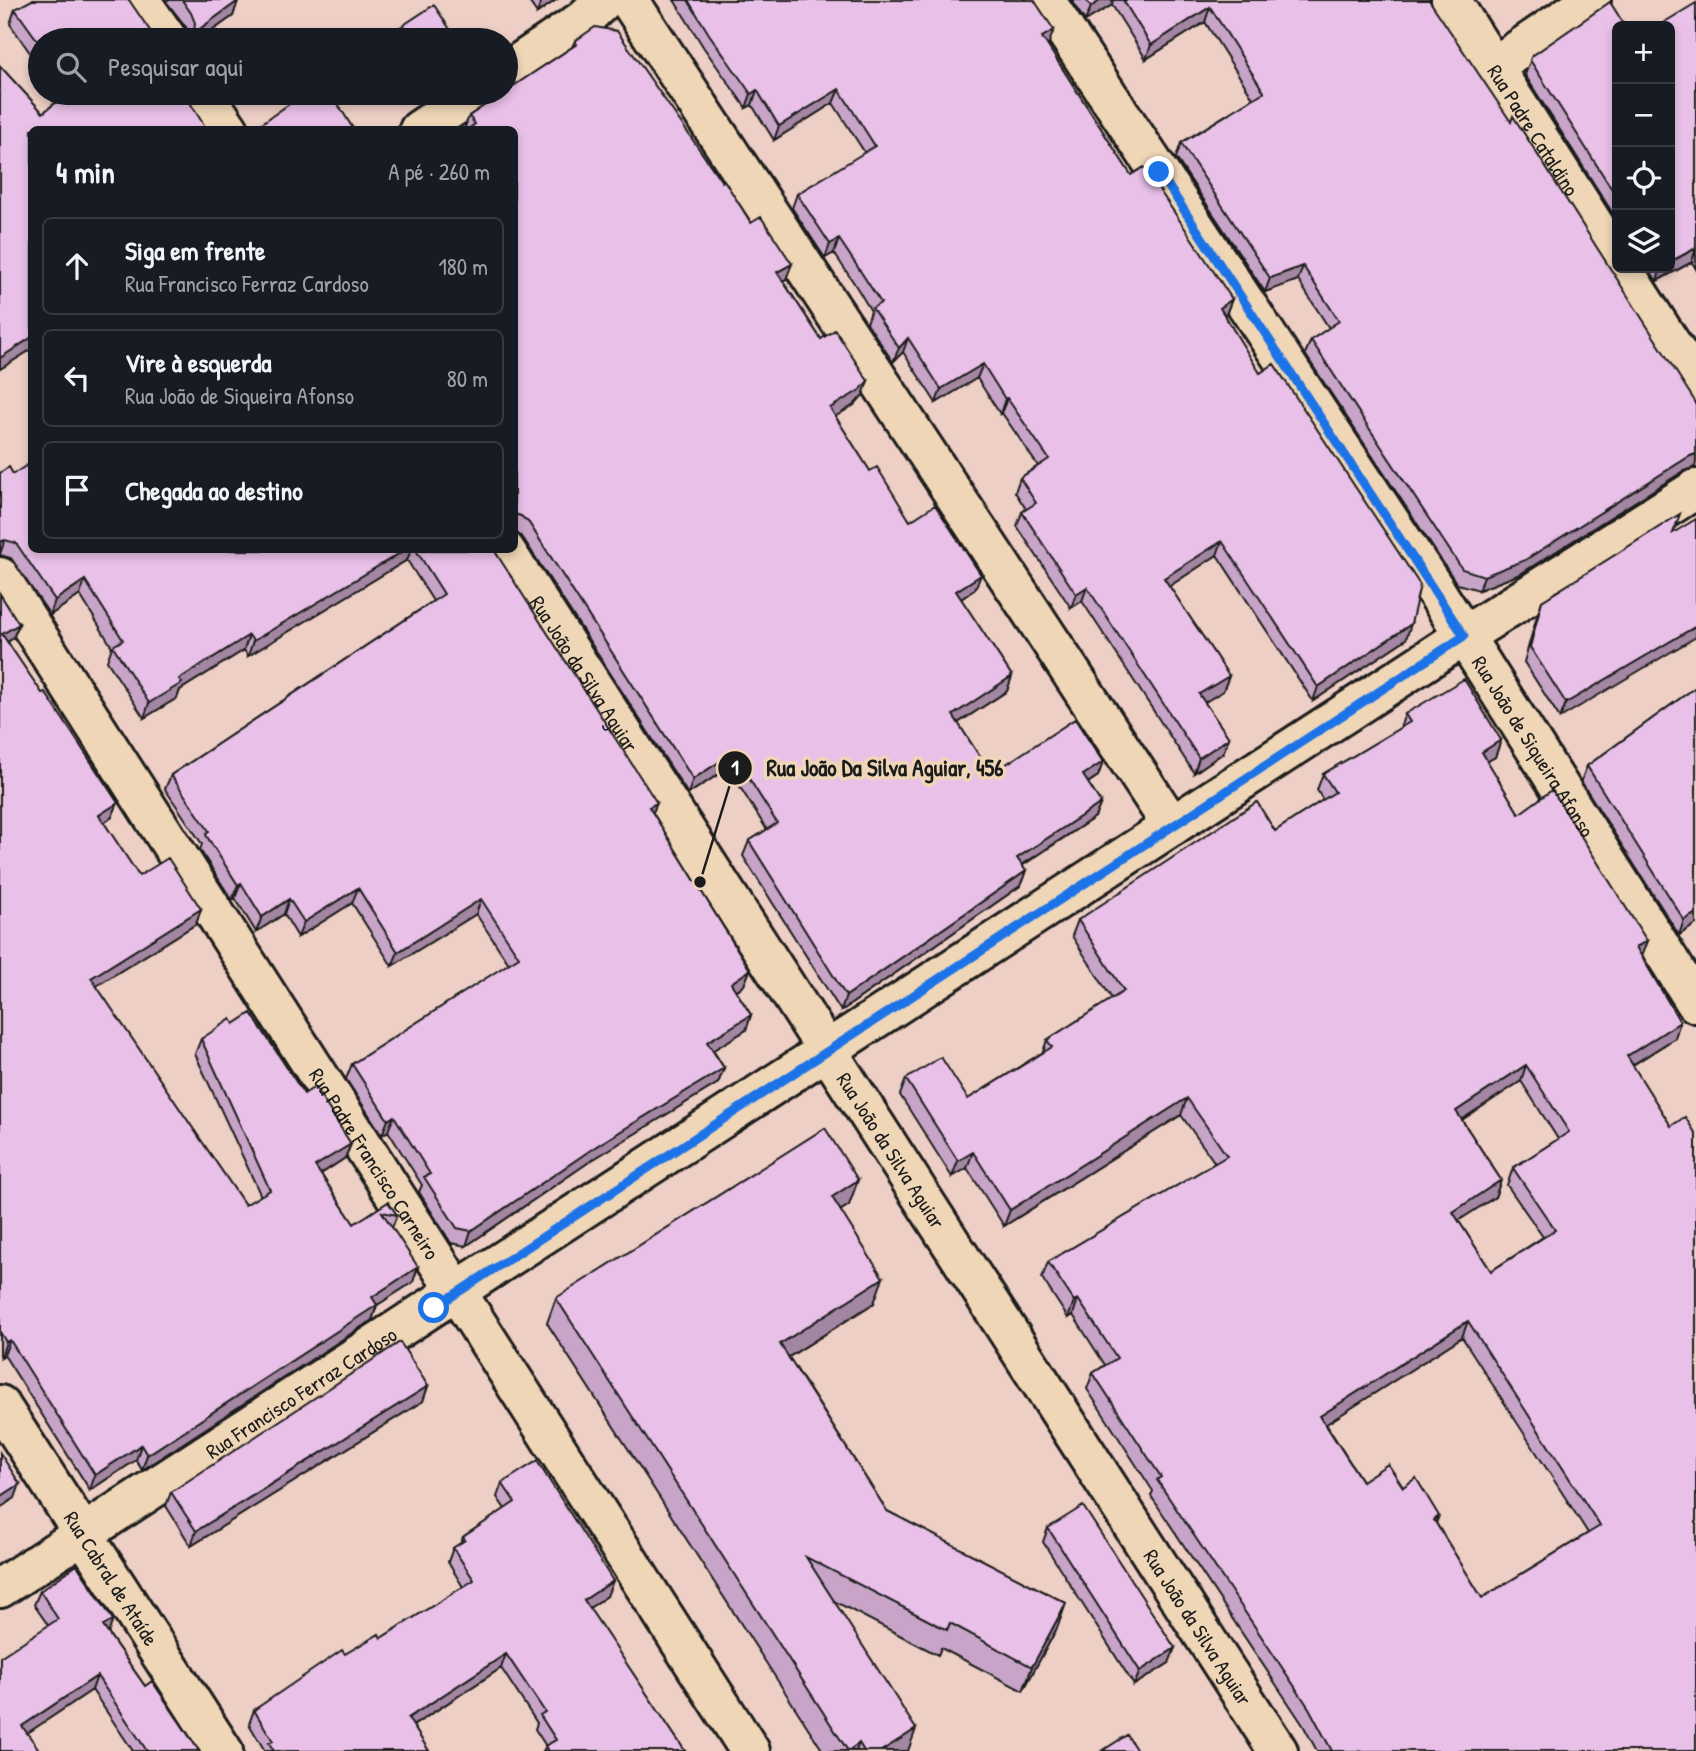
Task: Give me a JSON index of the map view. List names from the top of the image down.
{
  "streets": {
    "street": [
      "Rua Padre Cataldino",
      "Rua João da Silva Aguiar",
      "Rua João de Siqueira Afonso",
      "Rua Padre Francisco Carneiro",
      "Rua Francisco Ferraz Cardoso",
      "Rua Cabral de Ataíde"
    ]
  },
  "crossings": [
    ["Rua João da Silva Aguiar", "Rua Francisco Ferraz Cardoso"],
    ["Rua João de Siqueira Afonso", "Rua Francisco Ferraz Cardoso"],
    ["Rua Padre Francisco Carneiro", "Rua Francisco Ferraz Cardoso"],
    ["Rua Francisco Ferraz Cardoso", "Rua Cabral de Ataíde"]
  ],
  "places": ["Rua João Da Silva Aguiar, 456"],
  "page": {
    "map_buttons": ["+", "−"],
    "search": "Pesquisar aqui",
    "heading": ["4 min", "A pé · 260 m"],
    "list": [
      ["Siga em frente", "Rua Francisco Ferraz Cardoso", "180 m"],
      ["Vire à esquerda", "Rua João de Siqueira Afonso", "80 m"],
      "Chegada ao destino"
    ]
  }
}
